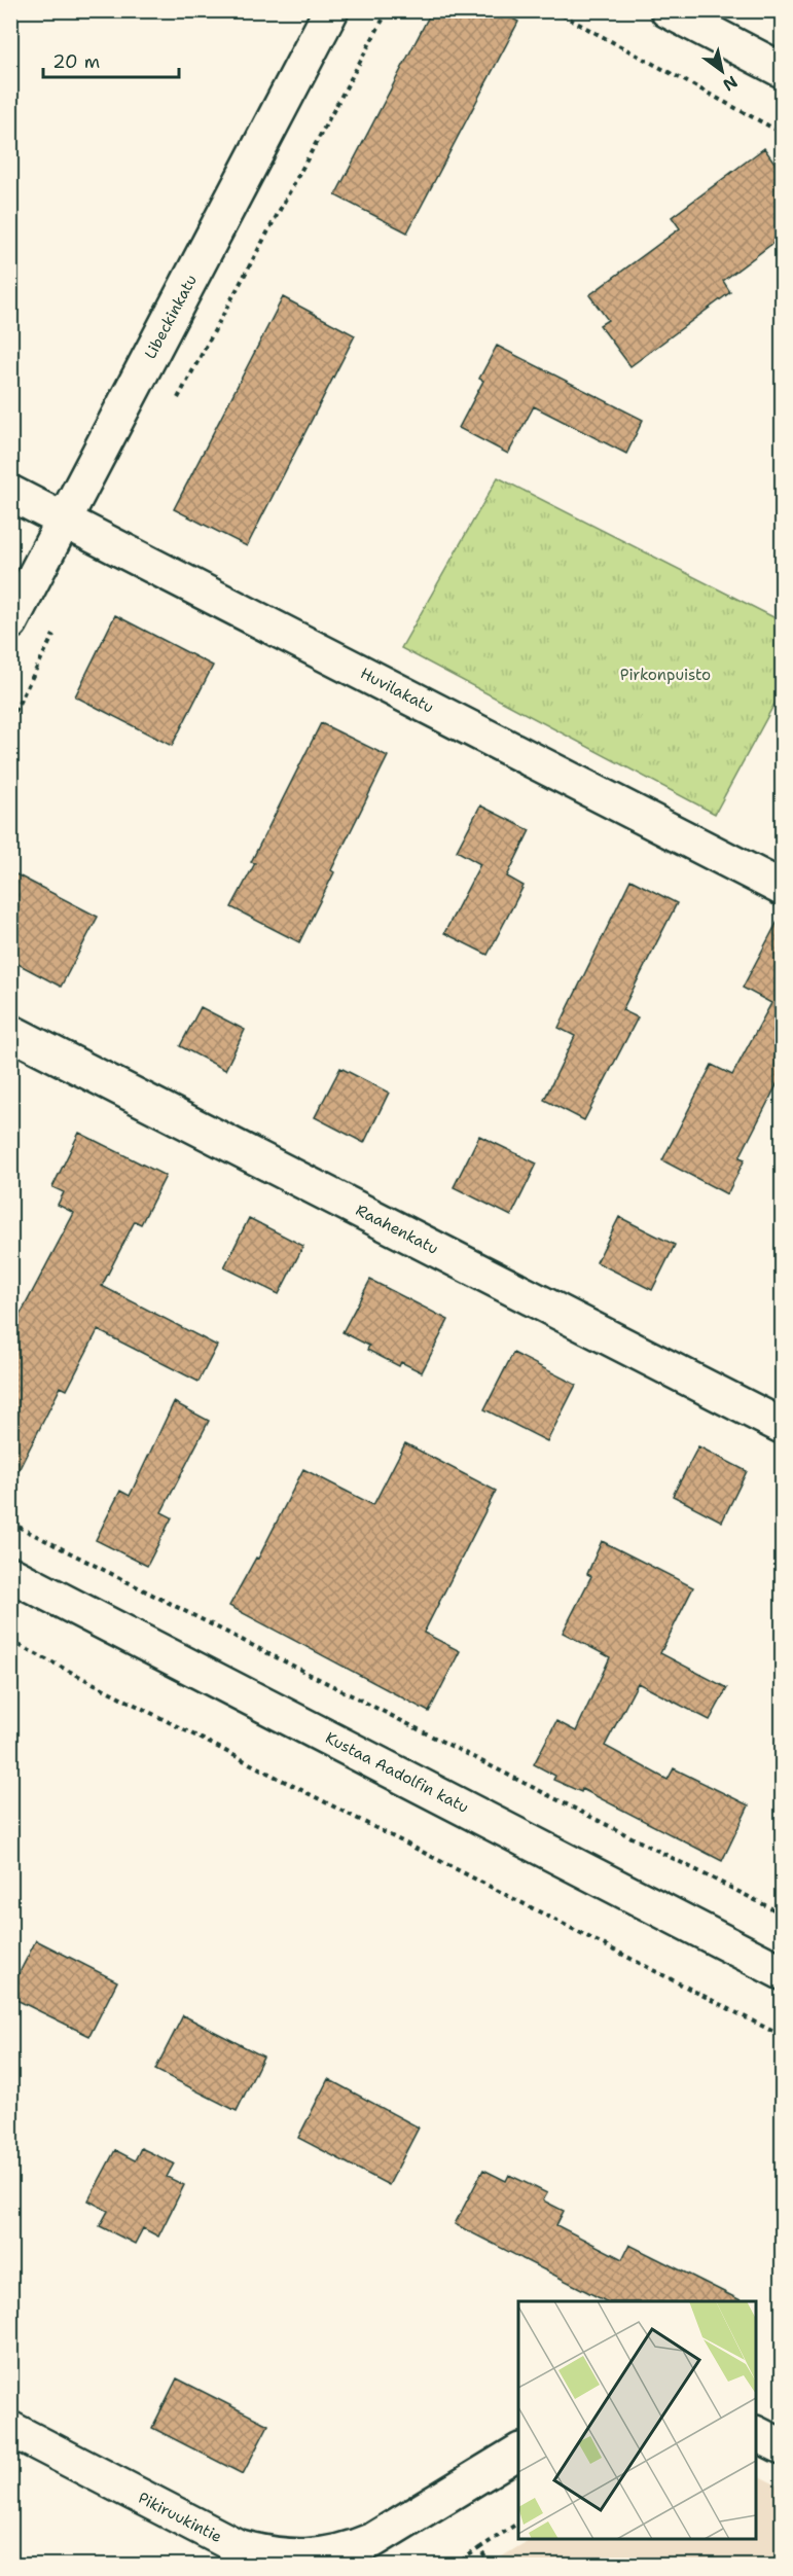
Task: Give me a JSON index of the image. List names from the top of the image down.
{
  "streets": {
    "street": [
      "Libeckinkatu",
      "Huvilakatu",
      "Raahenkatu",
      "Kustaa Aadolfin katu",
      "Pikiruukintie"
    ]
  },
  "crossings": [
    ["Libeckinkatu", "Huvilakatu"]
  ],
  "parks": ["Pirkonpuisto"],
  "scale_bar": "20 m",
  "north": "bottom right"
}
